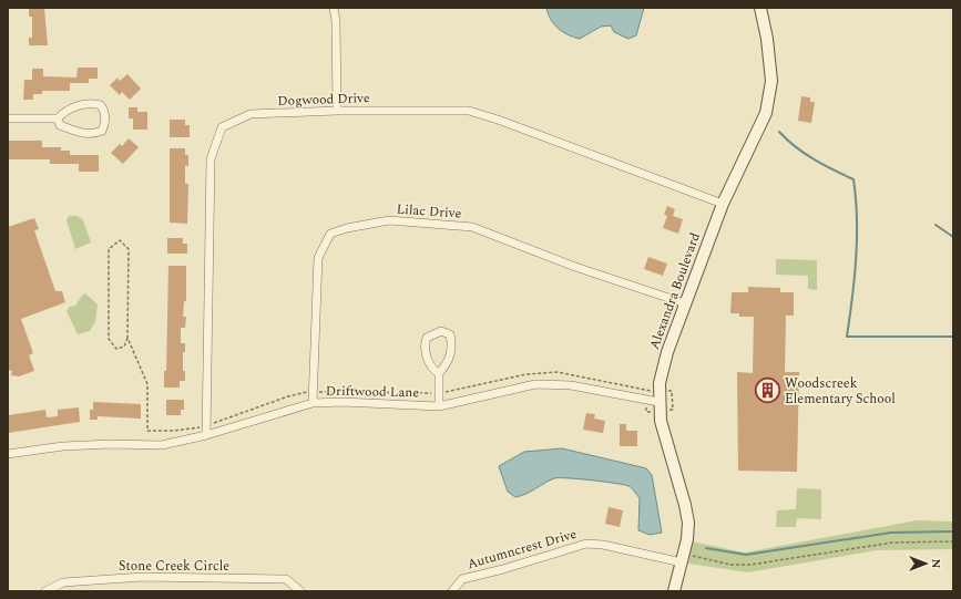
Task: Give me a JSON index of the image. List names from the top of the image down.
{
  "streets": {
    "street": [
      "Dogwood Drive",
      "Lilac Drive",
      "Alexandra Boulevard",
      "Driftwood Lane",
      "Autumncrest Drive",
      "Stone Creek Circle"
    ]
  },
  "crossings": [
    ["Dogwood Drive", "Alexandra Boulevard"],
    ["Dogwood Drive", "Driftwood Lane"],
    ["Lilac Drive", "Alexandra Boulevard"],
    ["Lilac Drive", "Driftwood Lane"],
    ["Alexandra Boulevard", "Driftwood Lane"],
    ["Alexandra Boulevard", "Autumncrest Drive"]
  ],
  "places": {
    "building": ["Woodscreek Elementary School"]
  },
  "north": "right"
}
